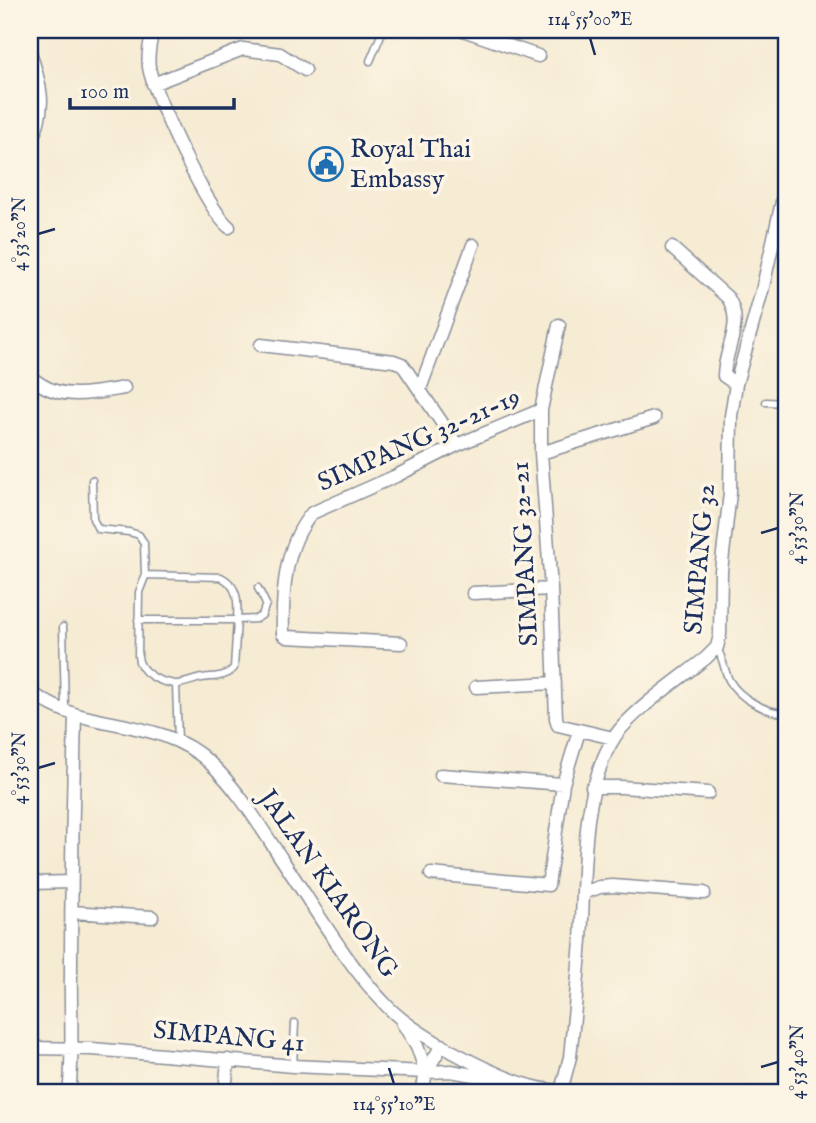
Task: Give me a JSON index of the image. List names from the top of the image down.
{
  "streets": {
    "street": [
      "SIMPANG 32-21-19",
      "SIMPANG 32-21",
      "SIMPANG 32",
      "JALAN KIARONG",
      "SIMPANG 41"
    ]
  },
  "crossings": [
    ["SIMPANG 32-21-19", "SIMPANG 32-21"],
    ["SIMPANG 32-21", "SIMPANG 32"],
    ["SIMPANG 32", "JALAN KIARONG"],
    ["JALAN KIARONG", "SIMPANG 41"]
  ],
  "places": {
    "public building": ["Royal Thai Embassy"]
  },
  "scale_bar": "100 m",
  "coordinates": [
    "114°55'00\"E",
    "4°53'20\"N",
    "4°53'30\"N",
    "4°53'40\"N",
    "114°55'10\"E"
  ]
}
